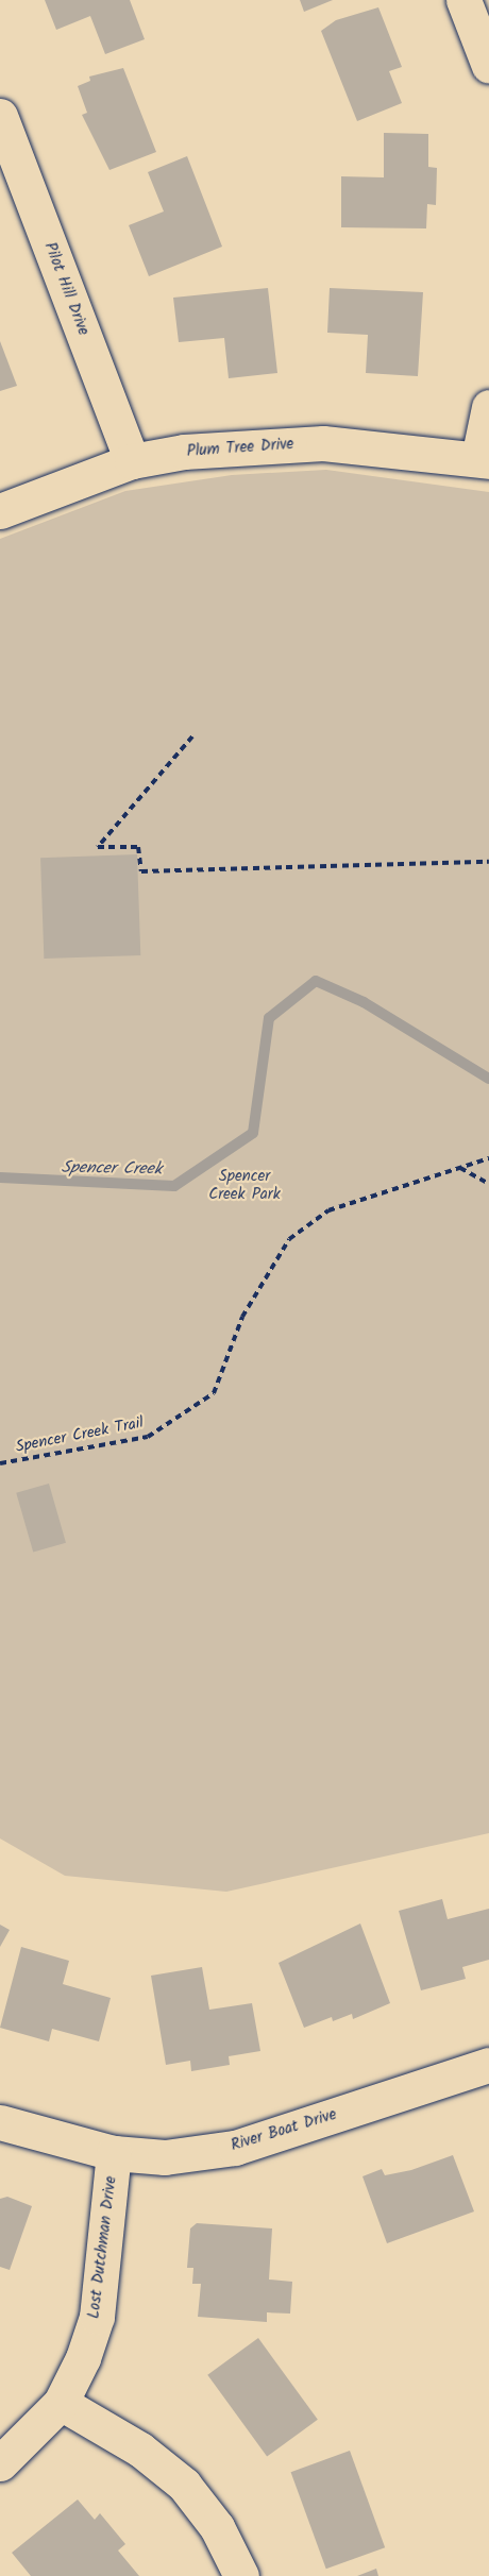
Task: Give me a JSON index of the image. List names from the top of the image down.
{
  "streets": {
    "street": [
      "Pilot Hill Drive",
      "Plum Tree Drive",
      "River Boat Drive",
      "Lost Dutchman Drive"
    ],
    "path": ["Spencer Creek Trail"]
  },
  "crossings": [
    ["Pilot Hill Drive", "Plum Tree Drive"],
    ["River Boat Drive", "Lost Dutchman Drive"]
  ],
  "water": ["Spencer Creek"],
  "parks": ["Spencer Creek Park"]
}
